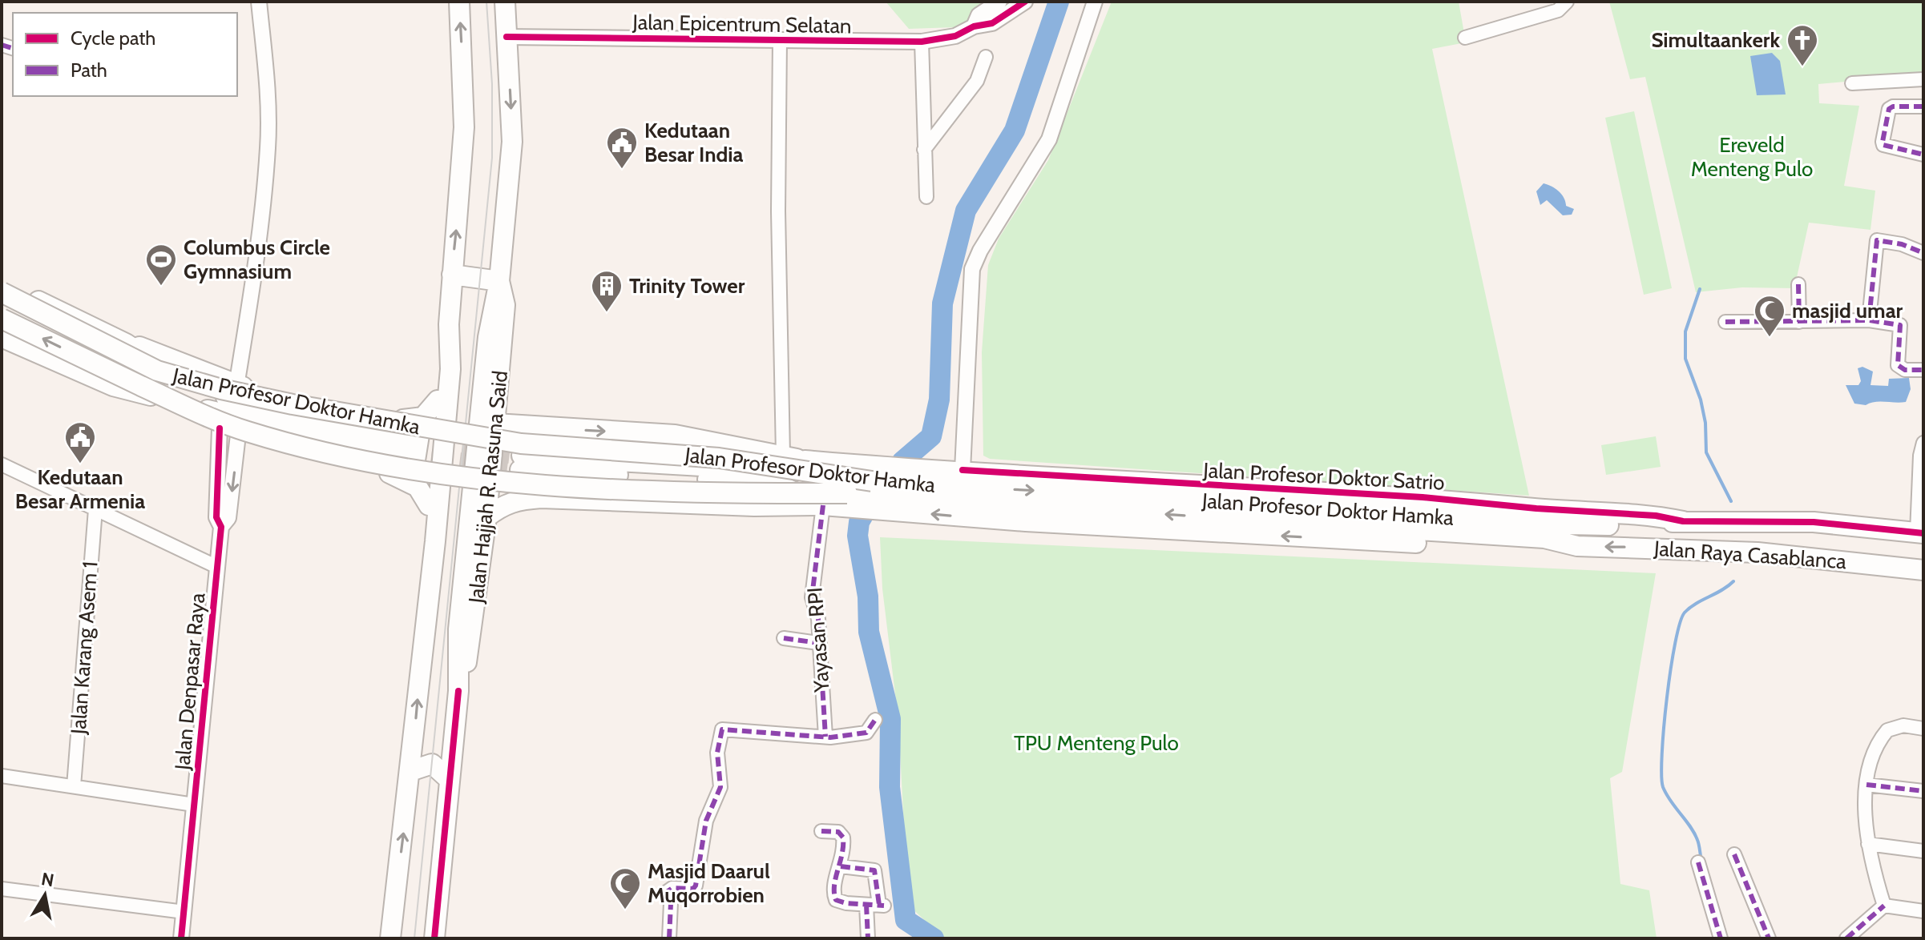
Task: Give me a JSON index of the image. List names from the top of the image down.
{
  "streets": {
    "main road": [
      "Jalan Profesor Doktor Hamka",
      "Jalan Profesor Doktor Satrio",
      "Jalan Hajjah R. Rasuna Said",
      "Jalan Raya Casablanca"
    ],
    "street": [
      "Jalan Epicentrum Selatan",
      "Yayasan RPI",
      "Jalan Karang Asem 1",
      "Jalan Denpasar Raya"
    ]
  },
  "crossings": [
    ["Jalan Epicentrum Selatan", "Jalan Hajjah R. Rasuna Said"],
    ["Jalan Profesor Doktor Hamka", "Jalan Profesor Doktor Satrio"],
    ["Jalan Profesor Doktor Hamka", "Jalan Raya Casablanca"],
    ["Jalan Profesor Doktor Satrio", "Jalan Raya Casablanca"],
    ["Jalan Profesor Doktor Satrio", "Yayasan RPI"]
  ],
  "parks": ["Ereveld Menteng Pulo", "TPU Menteng Pulo"],
  "places": {
    "church": ["Simultaankerk"],
    "public building": ["Kedutaan Besar India", "Kedutaan Besar Armenia"],
    "sports": ["Columbus Circle Gymnasium"],
    "building": ["Trinity Tower"],
    "mosque": ["masjid umar", "Masjid Daarul Muqorrobien"]
  },
  "legend": ["Cycle path", "Path"],
  "north": "top"
}
